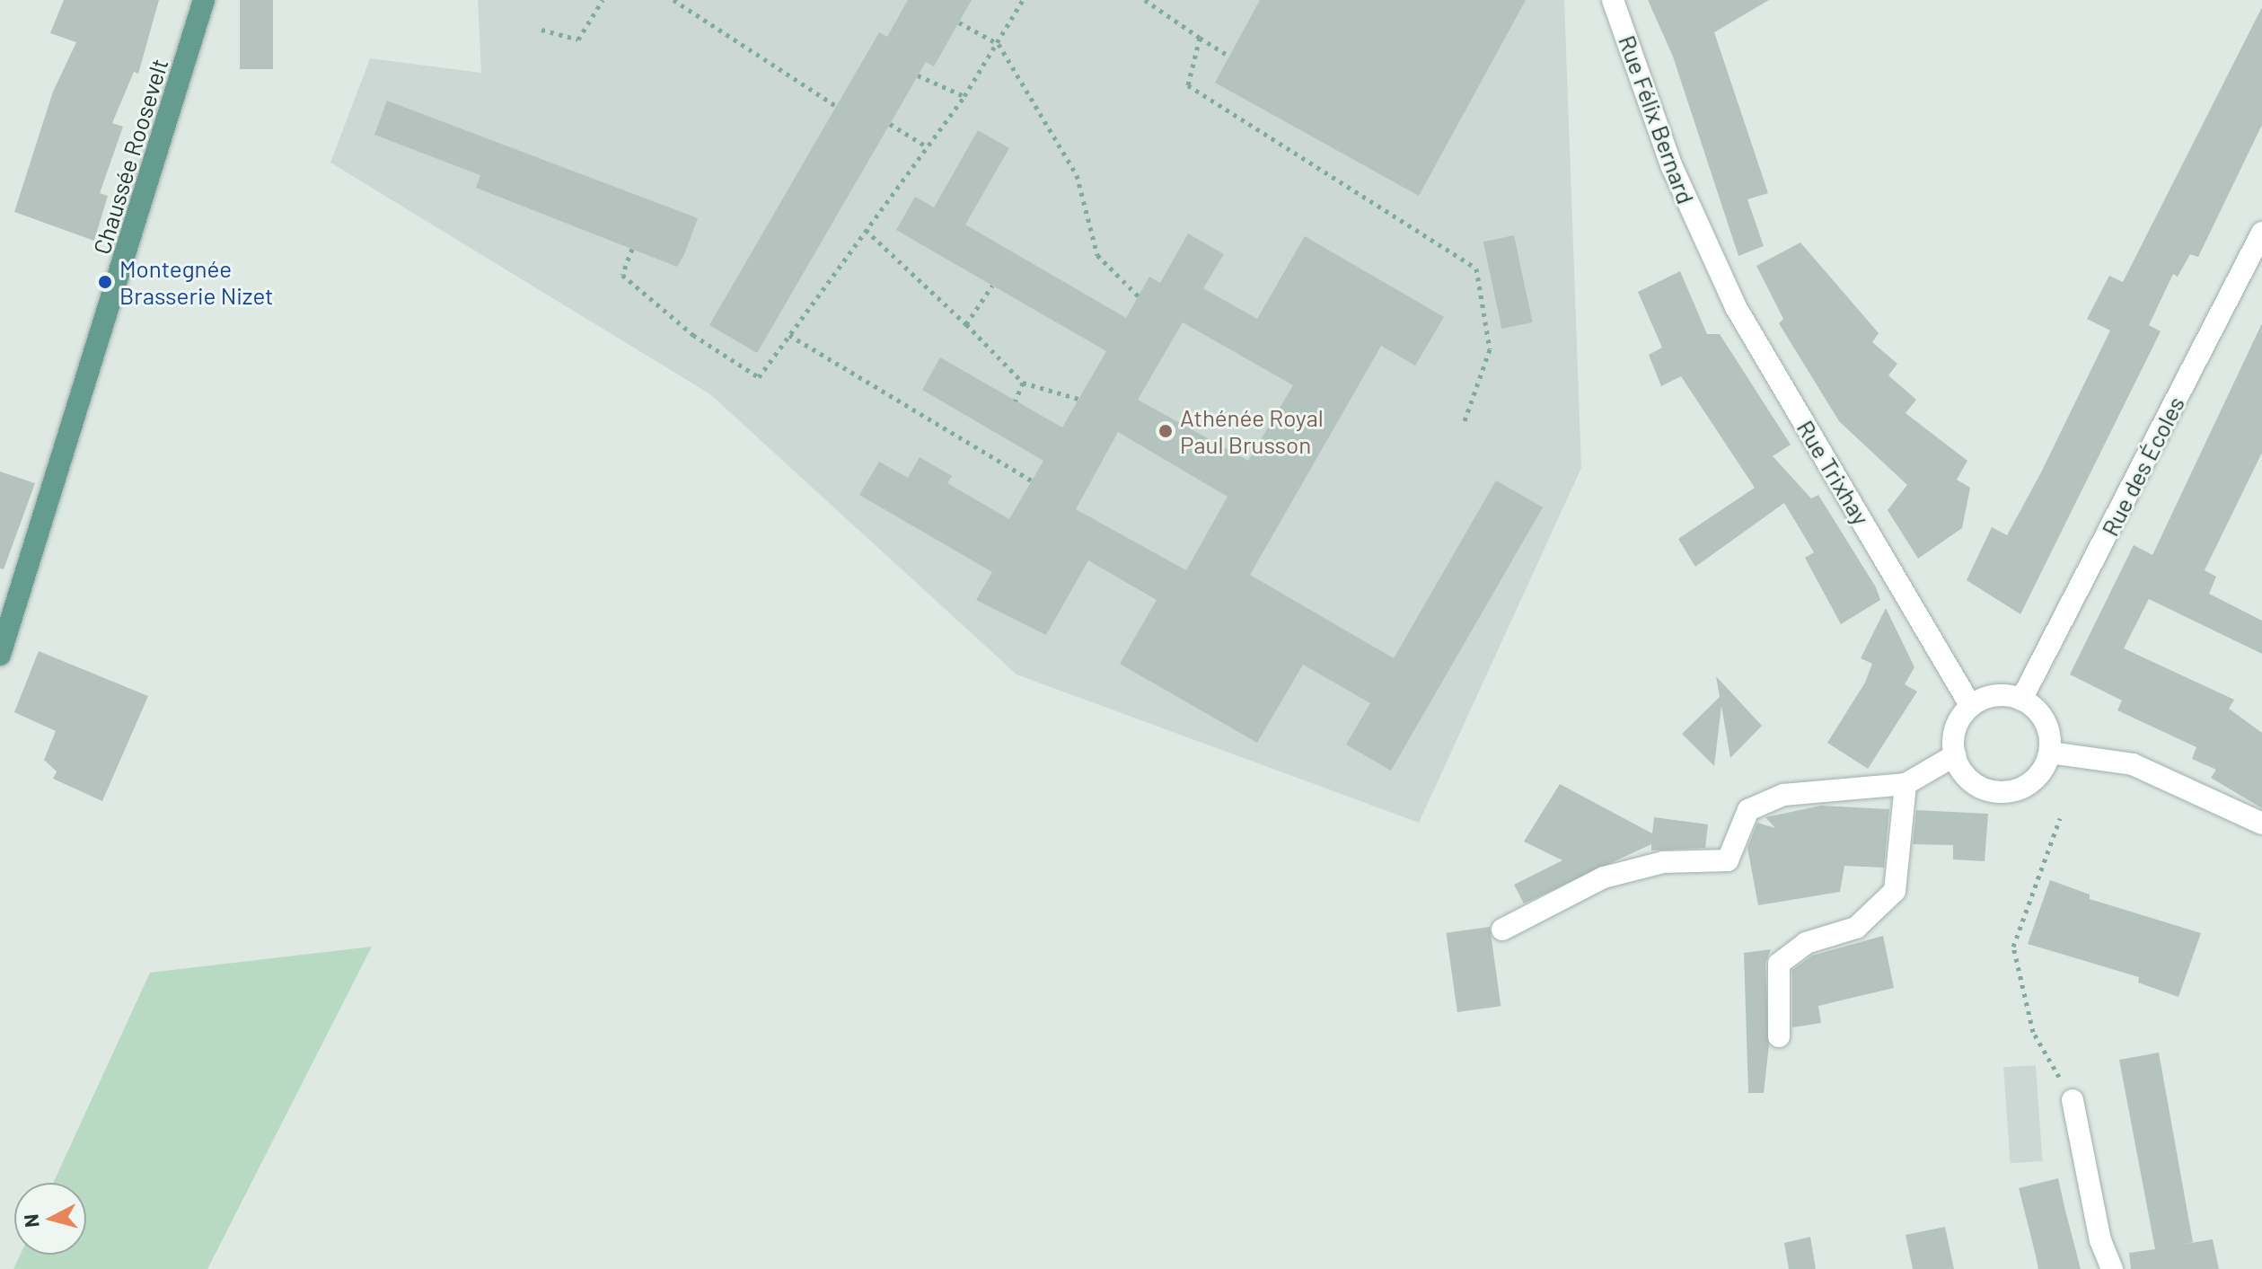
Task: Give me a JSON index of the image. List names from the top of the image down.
{
  "streets": {
    "main road": ["Chaussée Roosevelt"],
    "street": ["Rue Félix Bernard", "Rue des Écoles", "Rue Trixhay"]
  },
  "crossings": [
    ["Rue Félix Bernard", "Rue Trixhay"],
    ["Rue des Écoles", "Rue Trixhay"]
  ],
  "places": ["Montegnée Brasserie Nizet", "Athénée Royal Paul Brusson"],
  "north": "left"
}
